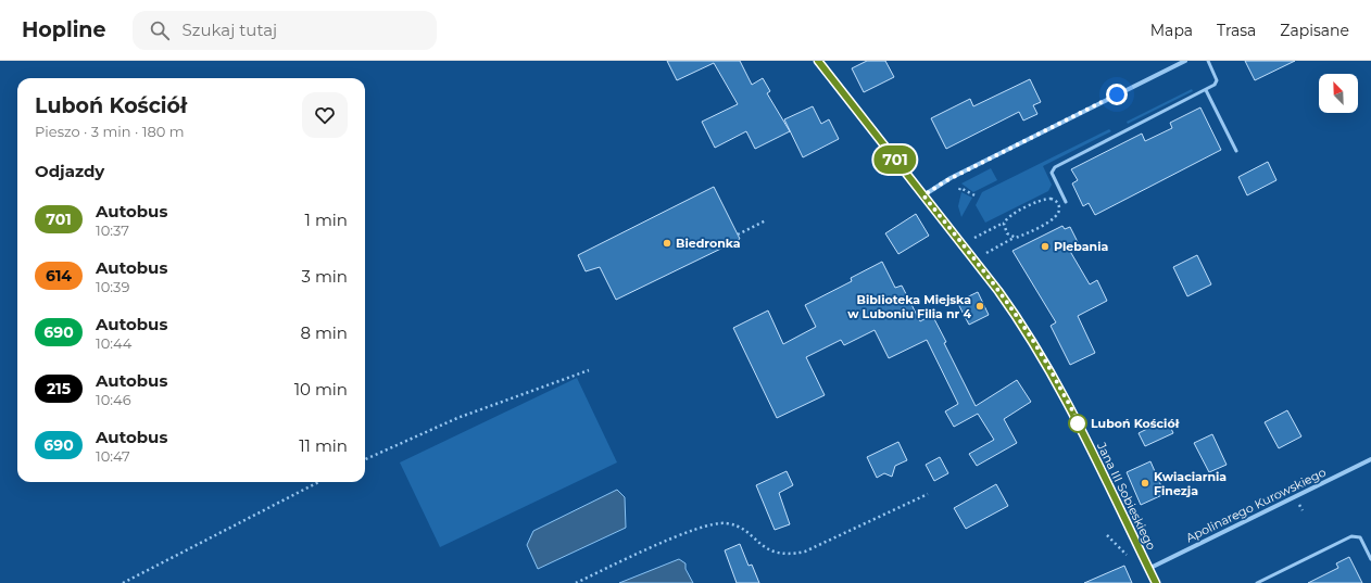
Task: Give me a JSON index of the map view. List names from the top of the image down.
{
  "streets": {
    "street": ["Jana III Sobieskiego", "Apolinarego Kurowskiego"]
  },
  "crossings": [
    ["Jana III Sobieskiego", "Apolinarego Kurowskiego"]
  ],
  "places": [
    "Biedronka",
    "Plebania",
    "Biblioteka Miejska w Luboniu Filia nr 4",
    "Luboń Kościół",
    "Kwiaciarnia Finezja"
  ],
  "lines": ["bus line 701"],
  "north": "top left",
  "page": {
    "header": "Hopline",
    "search": "Szukaj tutaj",
    "nav": ["Mapa", "Trasa", "Zapisane"],
    "on_map": "701",
    "heading": [
      ["Luboń Kościół", "Pieszo · 3 min · 180 m"],
      "Odjazdy"
    ],
    "list": [
      {
        "mark": "701",
        "name": "Autobus",
        "note": "10:37",
        "value": "1 min"
      },
      {
        "mark": "614",
        "name": "Autobus",
        "note": "10:39",
        "value": "3 min"
      },
      {
        "mark": "690",
        "name": "Autobus",
        "note": "10:44",
        "value": "8 min"
      },
      {
        "mark": "215",
        "name": "Autobus",
        "note": "10:46",
        "value": "10 min"
      },
      {
        "mark": "690",
        "name": "Autobus",
        "note": "10:47",
        "value": "11 min"
      }
    ]
  }
}
